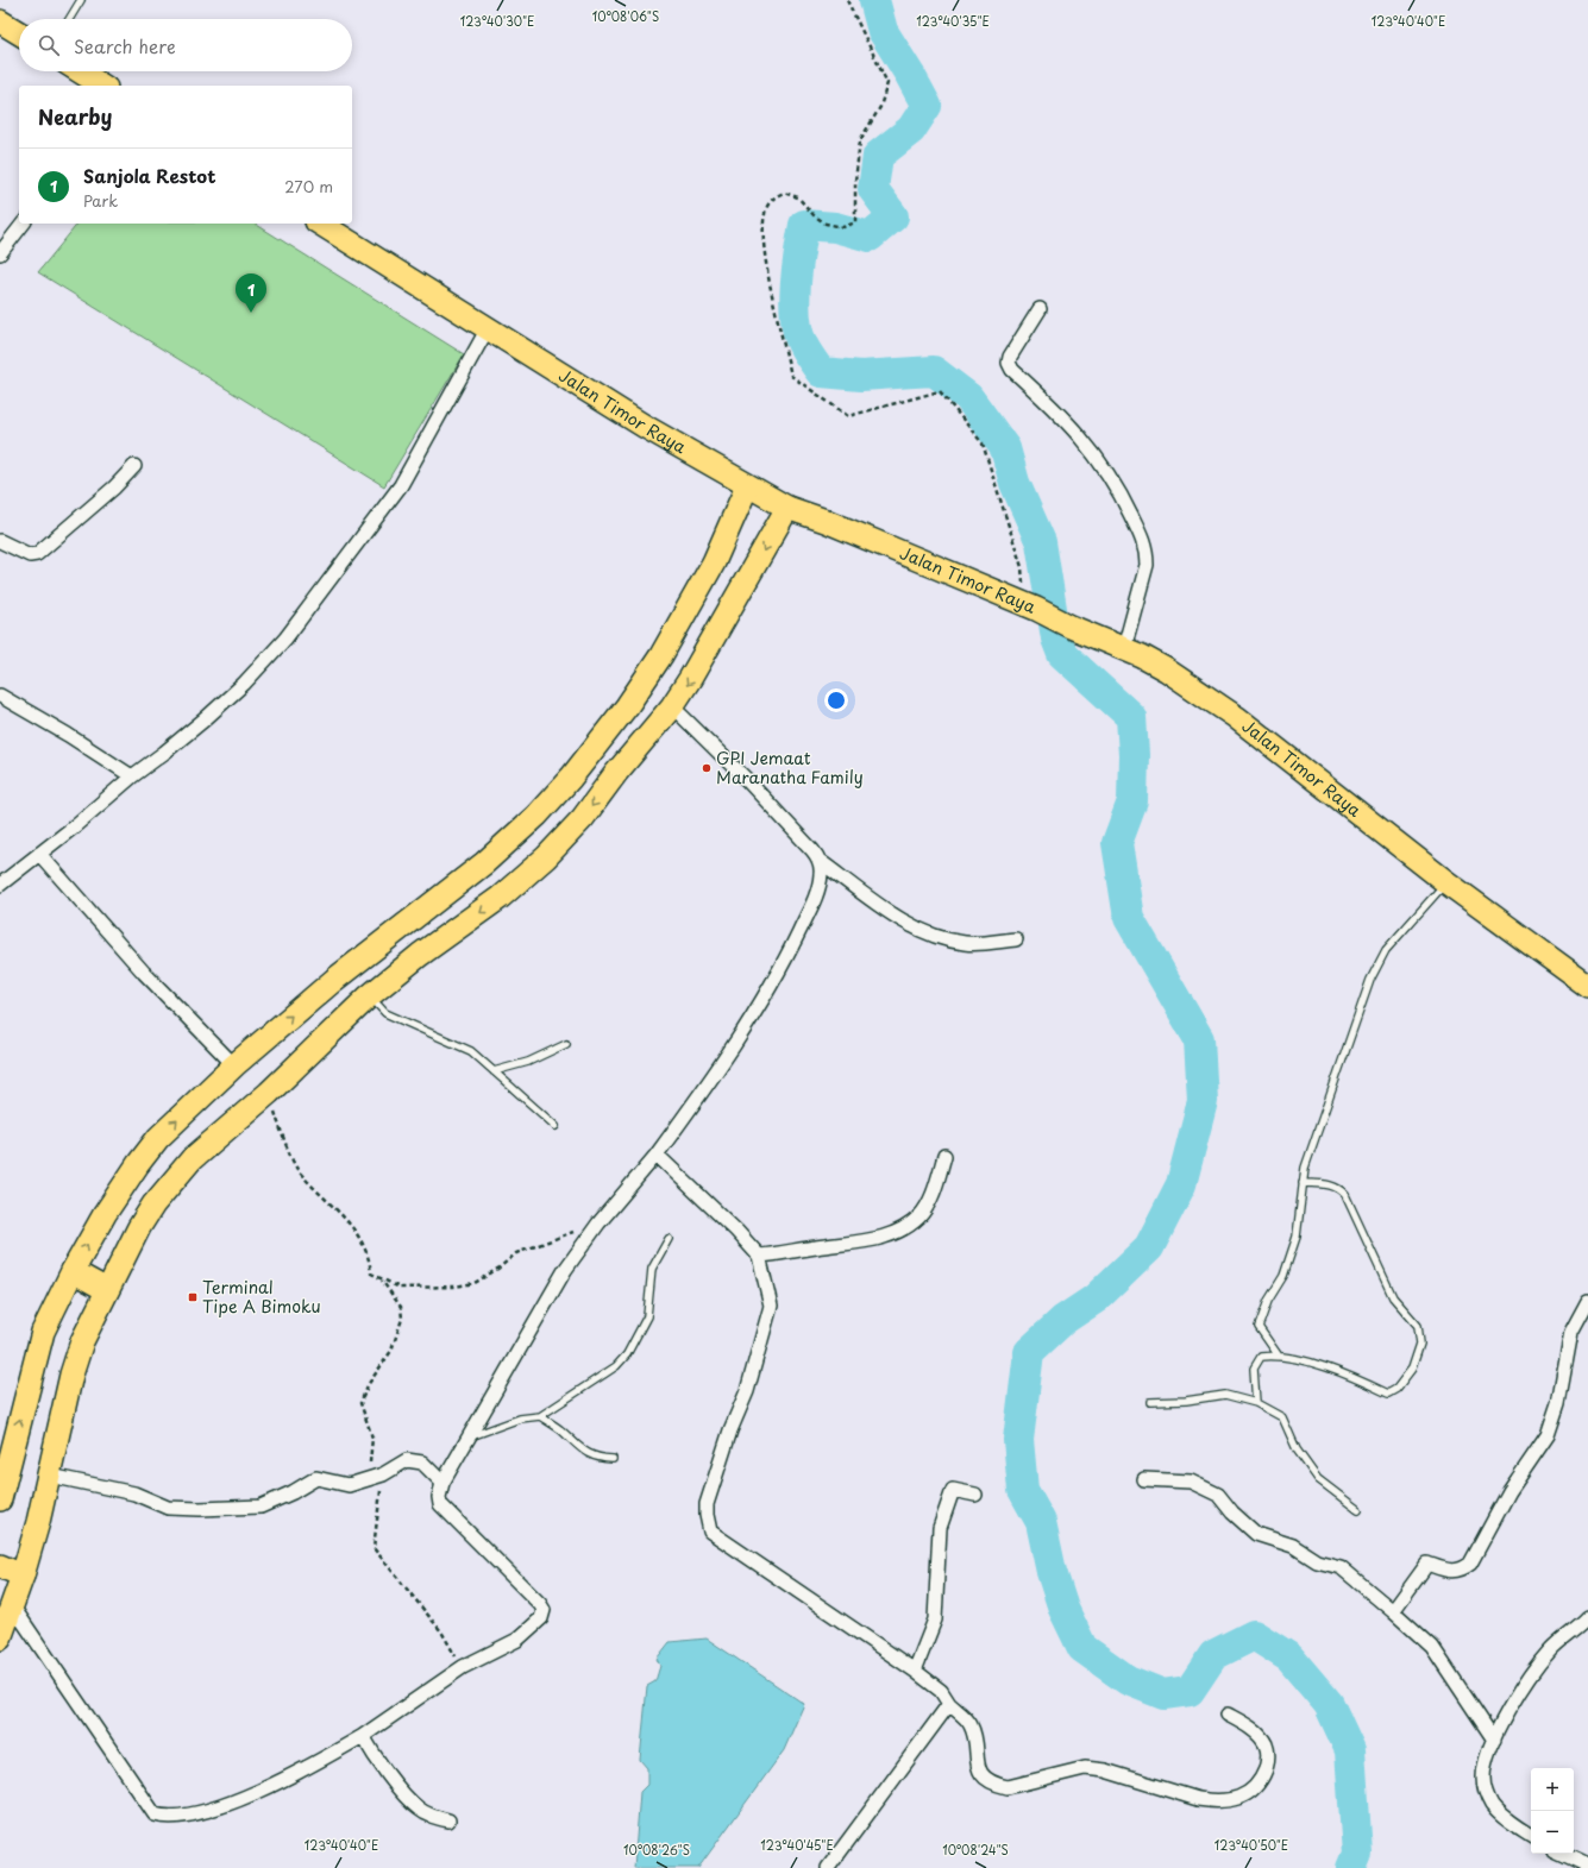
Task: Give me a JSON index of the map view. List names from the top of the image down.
{
  "streets": {
    "highway": ["Jalan Timor Raya"]
  },
  "places": {
    "other": ["GPI Jemaat Maranatha Family"],
    "transit": ["Terminal Tipe A Bimoku"]
  },
  "page": {
    "search": "Search here",
    "heading": "Nearby",
    "list": [
      {
        "mark": "1",
        "name": "Sanjola Restot",
        "note": "Park",
        "value": "270 m"
      }
    ],
    "pins": "1",
    "map_buttons": ["+", "−"]
  },
  "coordinates": [
    "10°08'06\"S",
    "123°40'30\"E",
    "123°40'35\"E",
    "123°40'40\"E",
    "123°40'45\"E",
    "123°40'50\"E",
    "10°08'26\"S",
    "10°08'24\"S"
  ]
}
